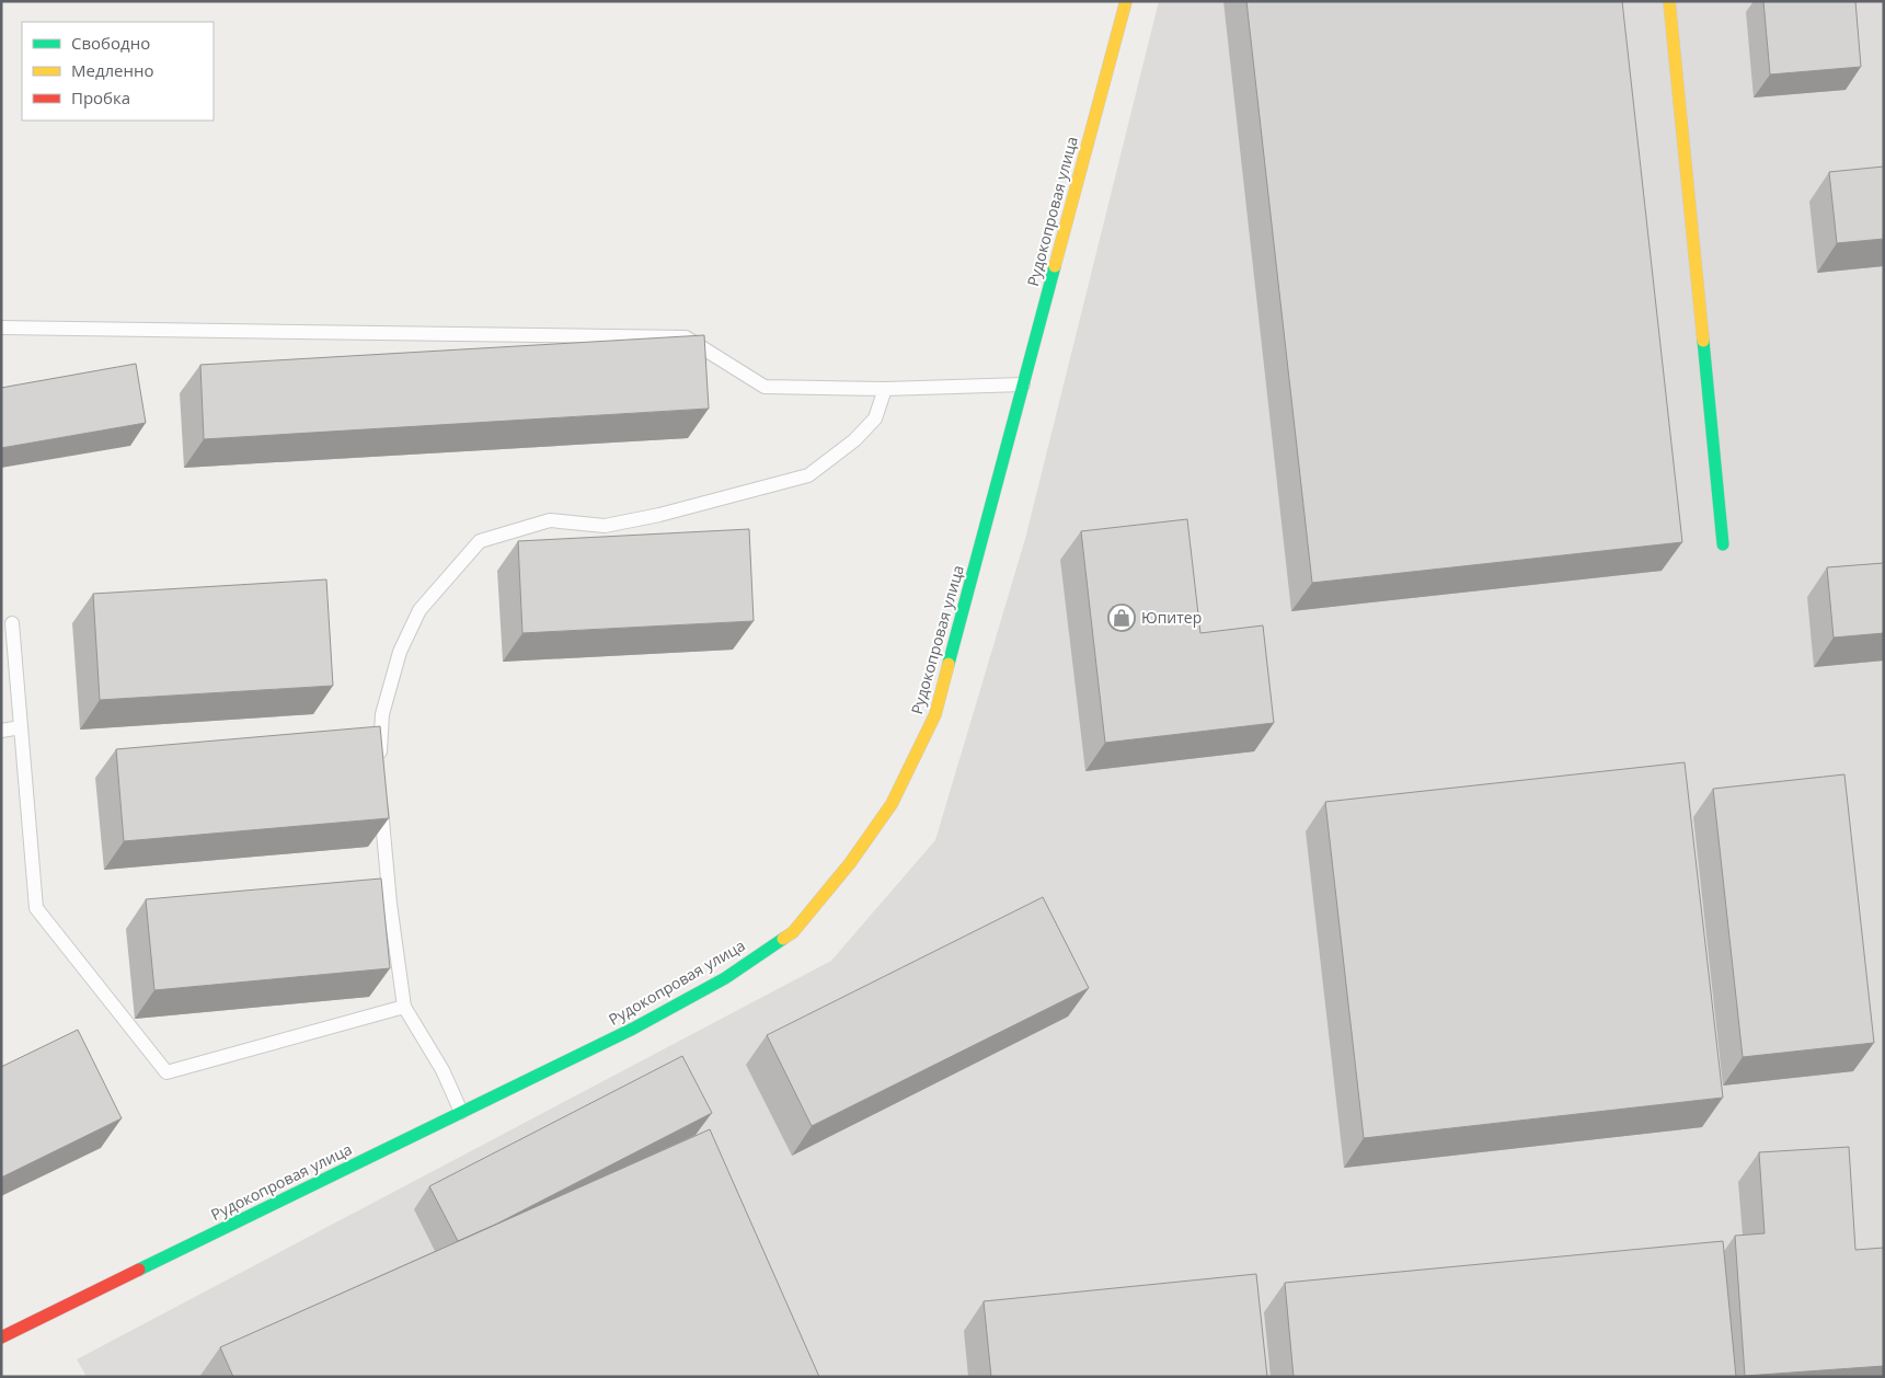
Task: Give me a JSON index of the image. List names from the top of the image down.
{
  "streets": {
    "main road": ["Рудокопровая улица"]
  },
  "places": {
    "shop": ["Юпитер"]
  },
  "legend": ["Свободно", "Медленно", "Пробка"]
}
